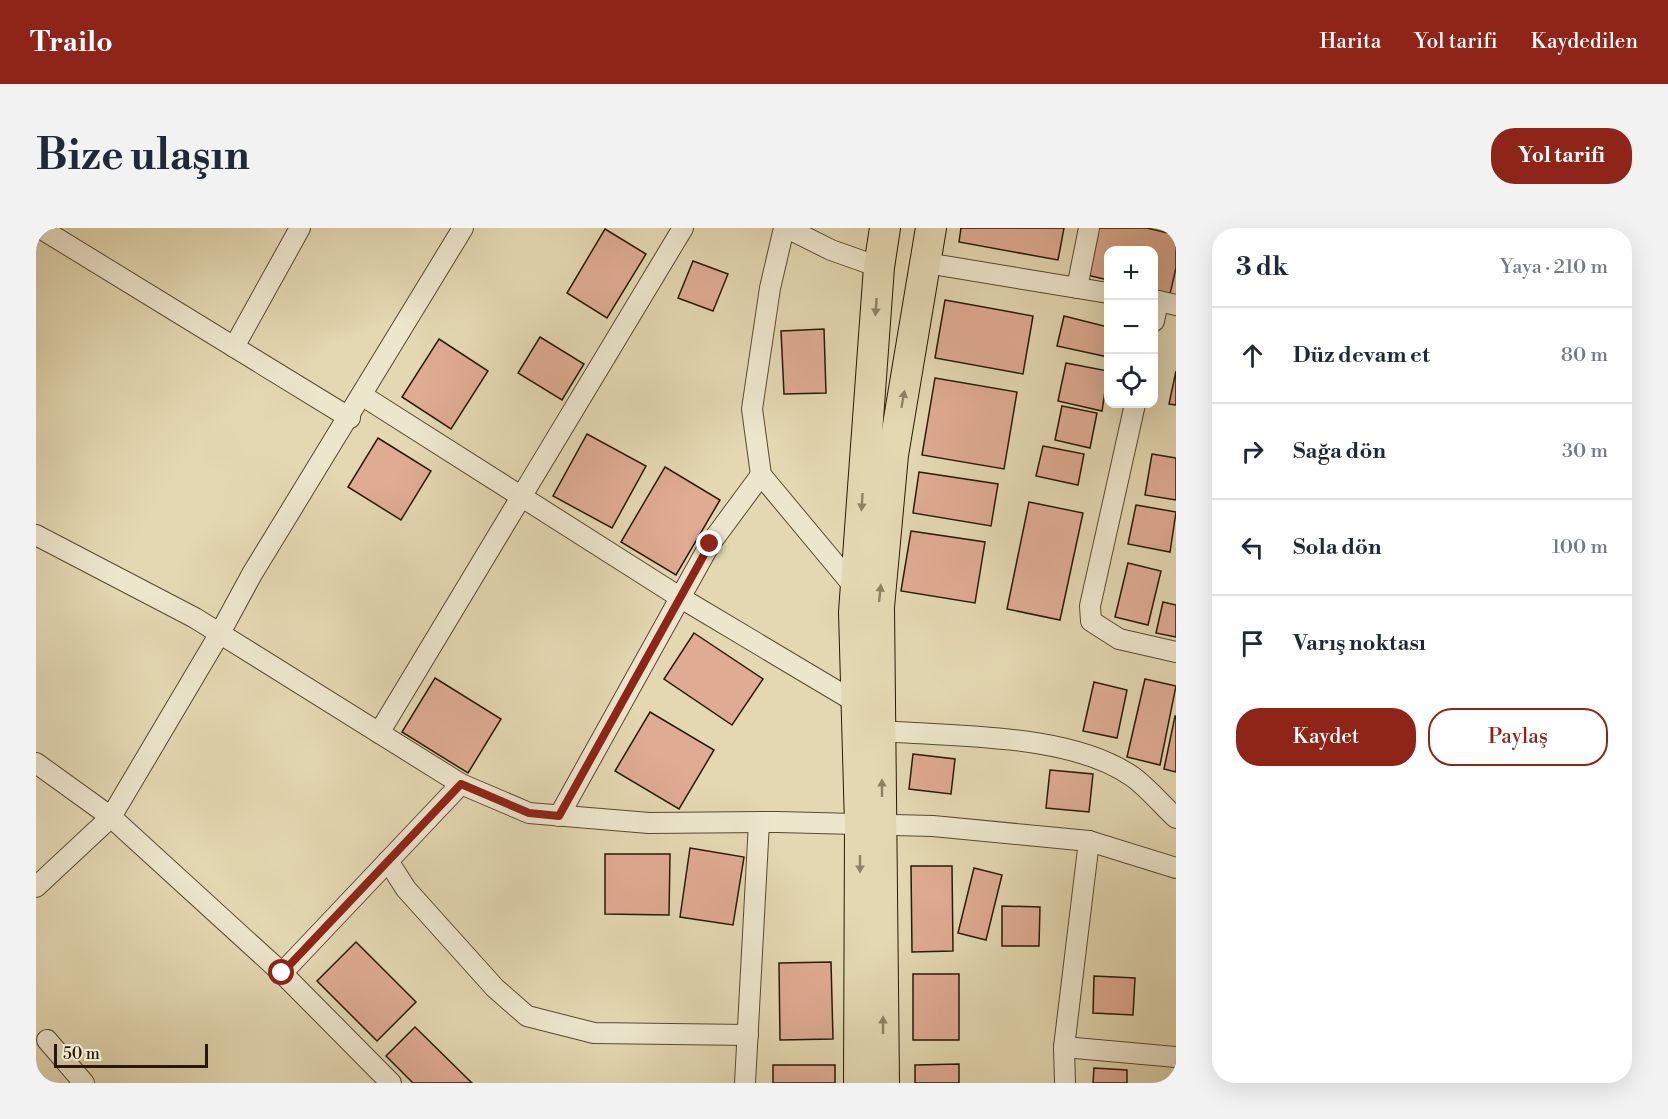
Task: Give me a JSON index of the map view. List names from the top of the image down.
{
  "scale_bar": "50 m",
  "page": {
    "header": "Trailo",
    "nav": ["Harita", "Yol tarifi", "Kaydedilen"],
    "buttons": [
      "Yol tarifi",
      ["Kaydet", "Paylaş"]
    ],
    "title": "Bize ulaşın",
    "heading": ["3 dk", "Yaya · 210 m"],
    "map_buttons": ["+", "−"],
    "list": [
      ["Düz devam et", "80 m"],
      ["Sağa dön", "30 m"],
      ["Sola dön", "100 m"],
      "Varış noktası"
    ],
    "scale": "50 m"
  }
}
